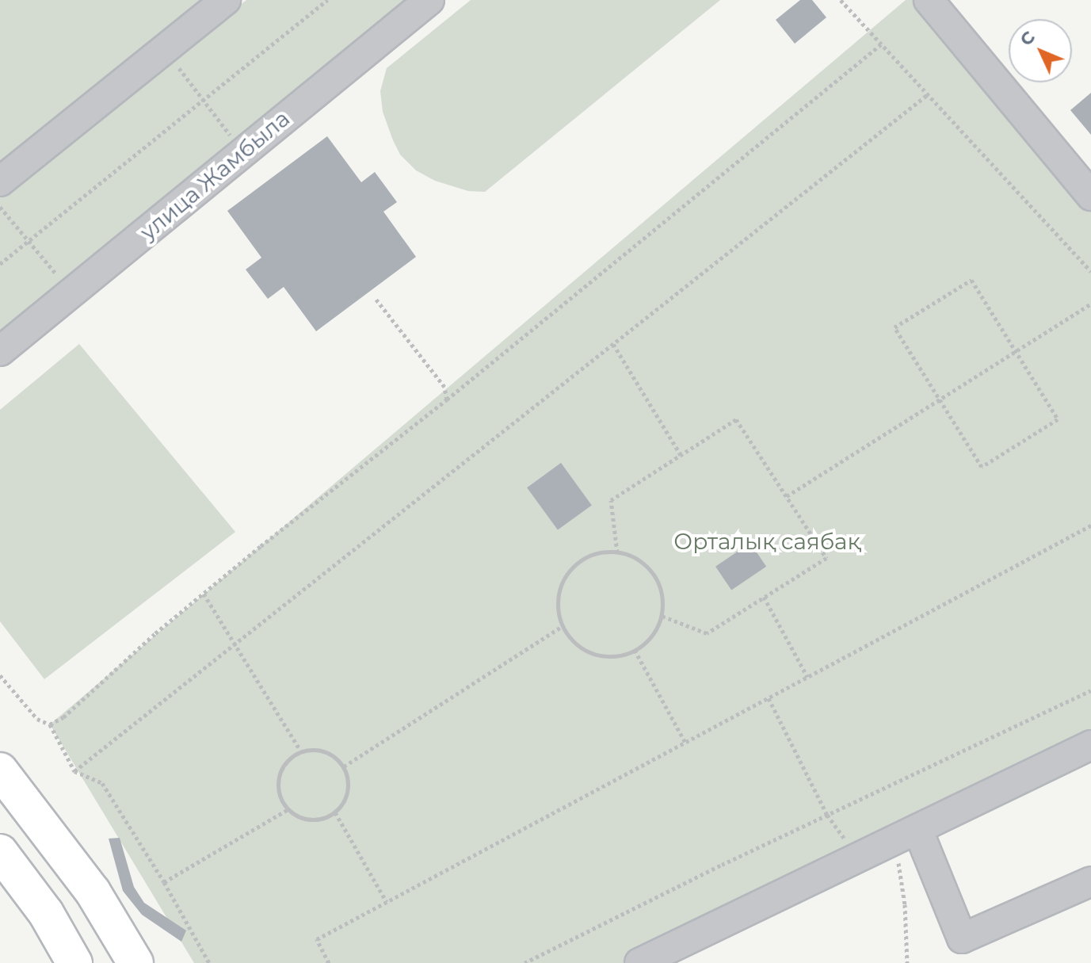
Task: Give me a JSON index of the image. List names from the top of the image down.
{
  "streets": {
    "street": ["улица Жамбыла"]
  },
  "parks": ["Орталық саябақ"],
  "north": "top left"
}
